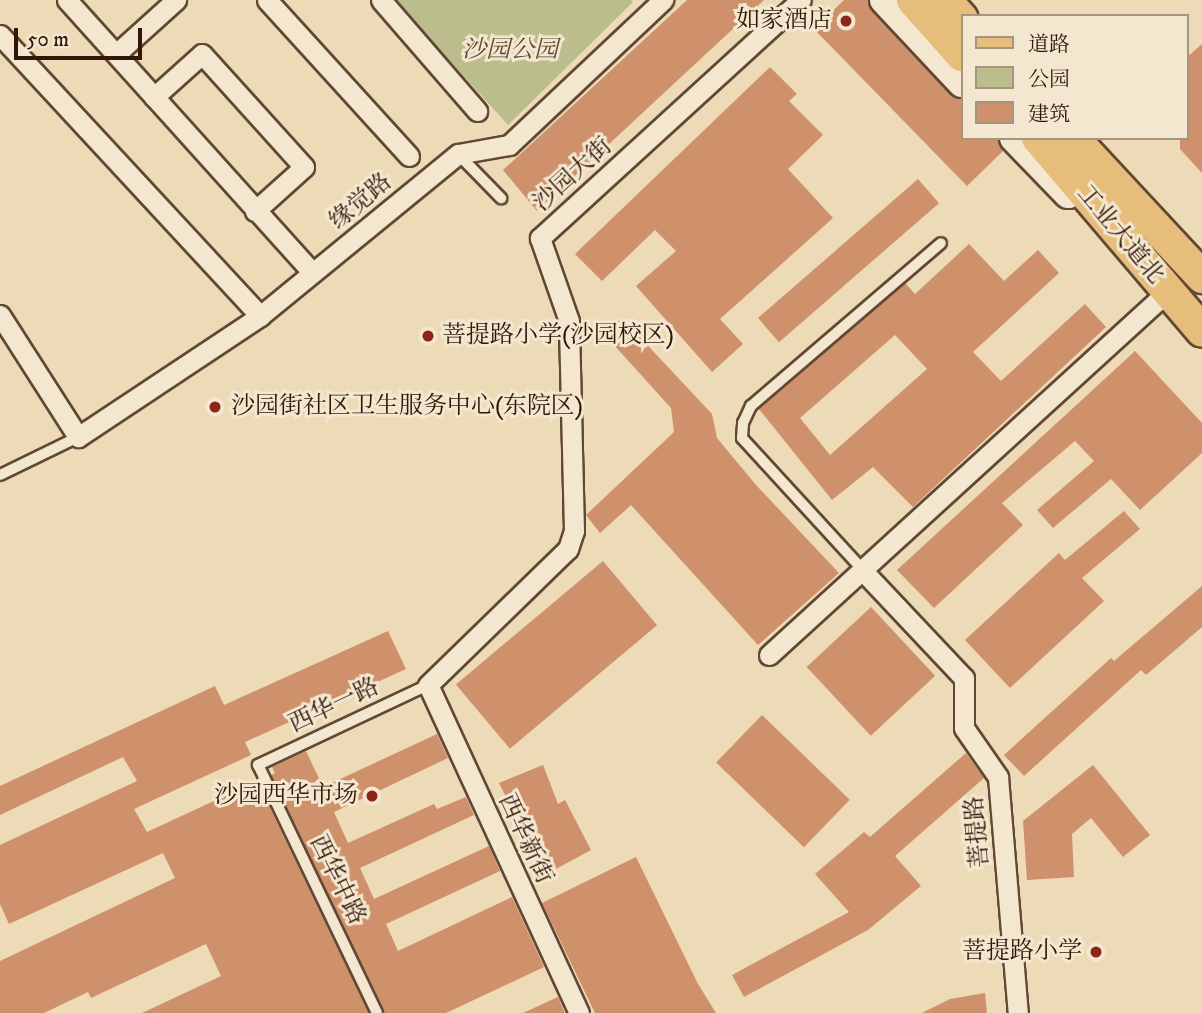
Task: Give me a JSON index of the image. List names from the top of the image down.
{
  "streets": {
    "main road": ["工业大道北"],
    "street": [
      "沙园大街",
      "缘觉路",
      "菩提路",
      "西华新街"
    ],
    "lane": ["西华一路", "西华中路"]
  },
  "crossings": [
    ["沙园大街", "西华一路"],
    ["沙园大街", "西华新街"],
    ["西华一路", "西华新街"],
    ["西华一路", "西华中路"]
  ],
  "parks": ["沙园公园"],
  "places": [
    "如家酒店",
    "菩提路小学(沙园校区)",
    "沙园街社区卫生服务中心(东院区)",
    "沙园西华市场",
    "菩提路小学"
  ],
  "legend": ["道路", "公园", "建筑"],
  "scale_bar": "50 m"
}
